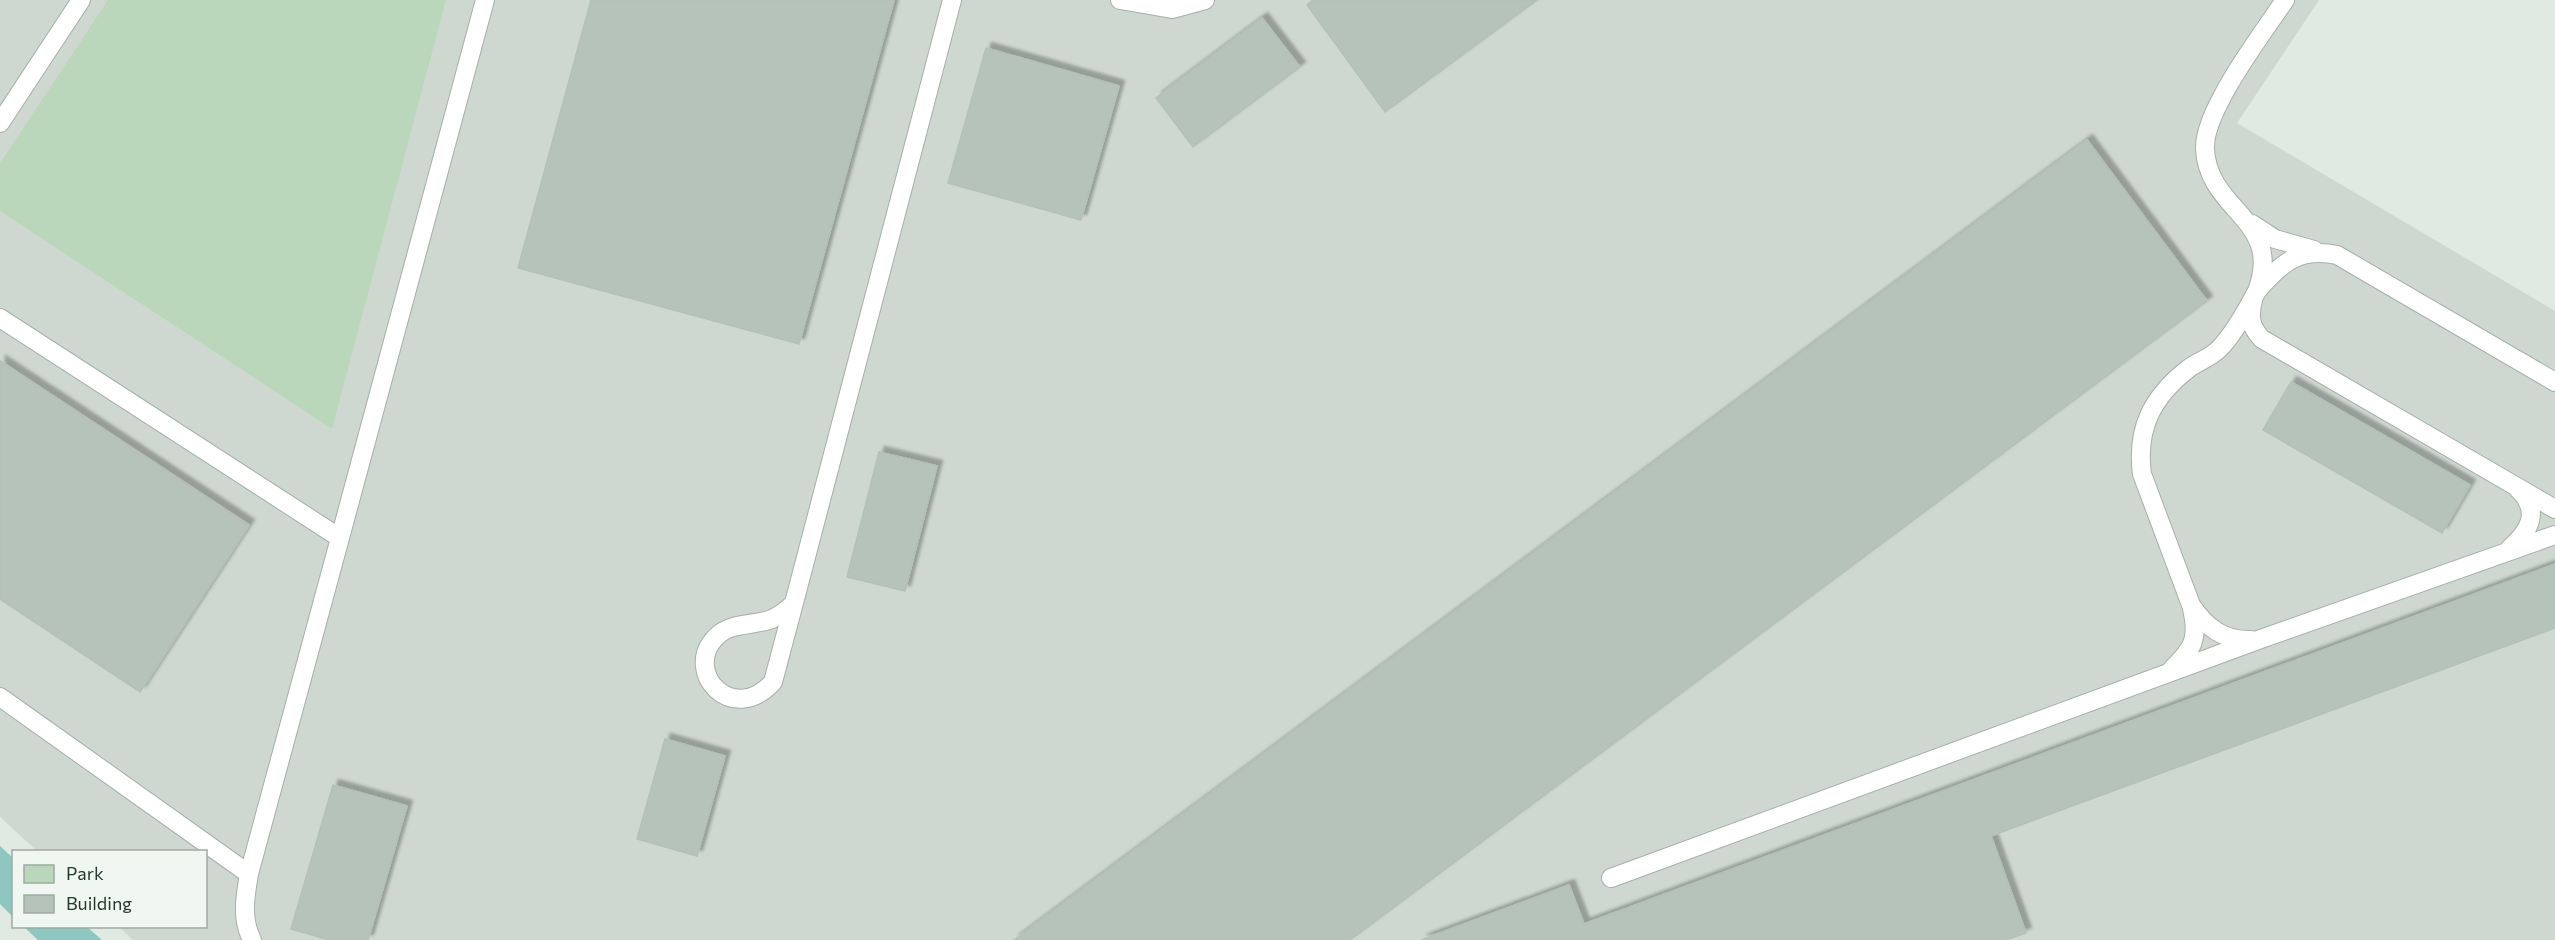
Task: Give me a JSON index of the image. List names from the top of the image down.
{
  "legend": ["Park", "Building"]
}
